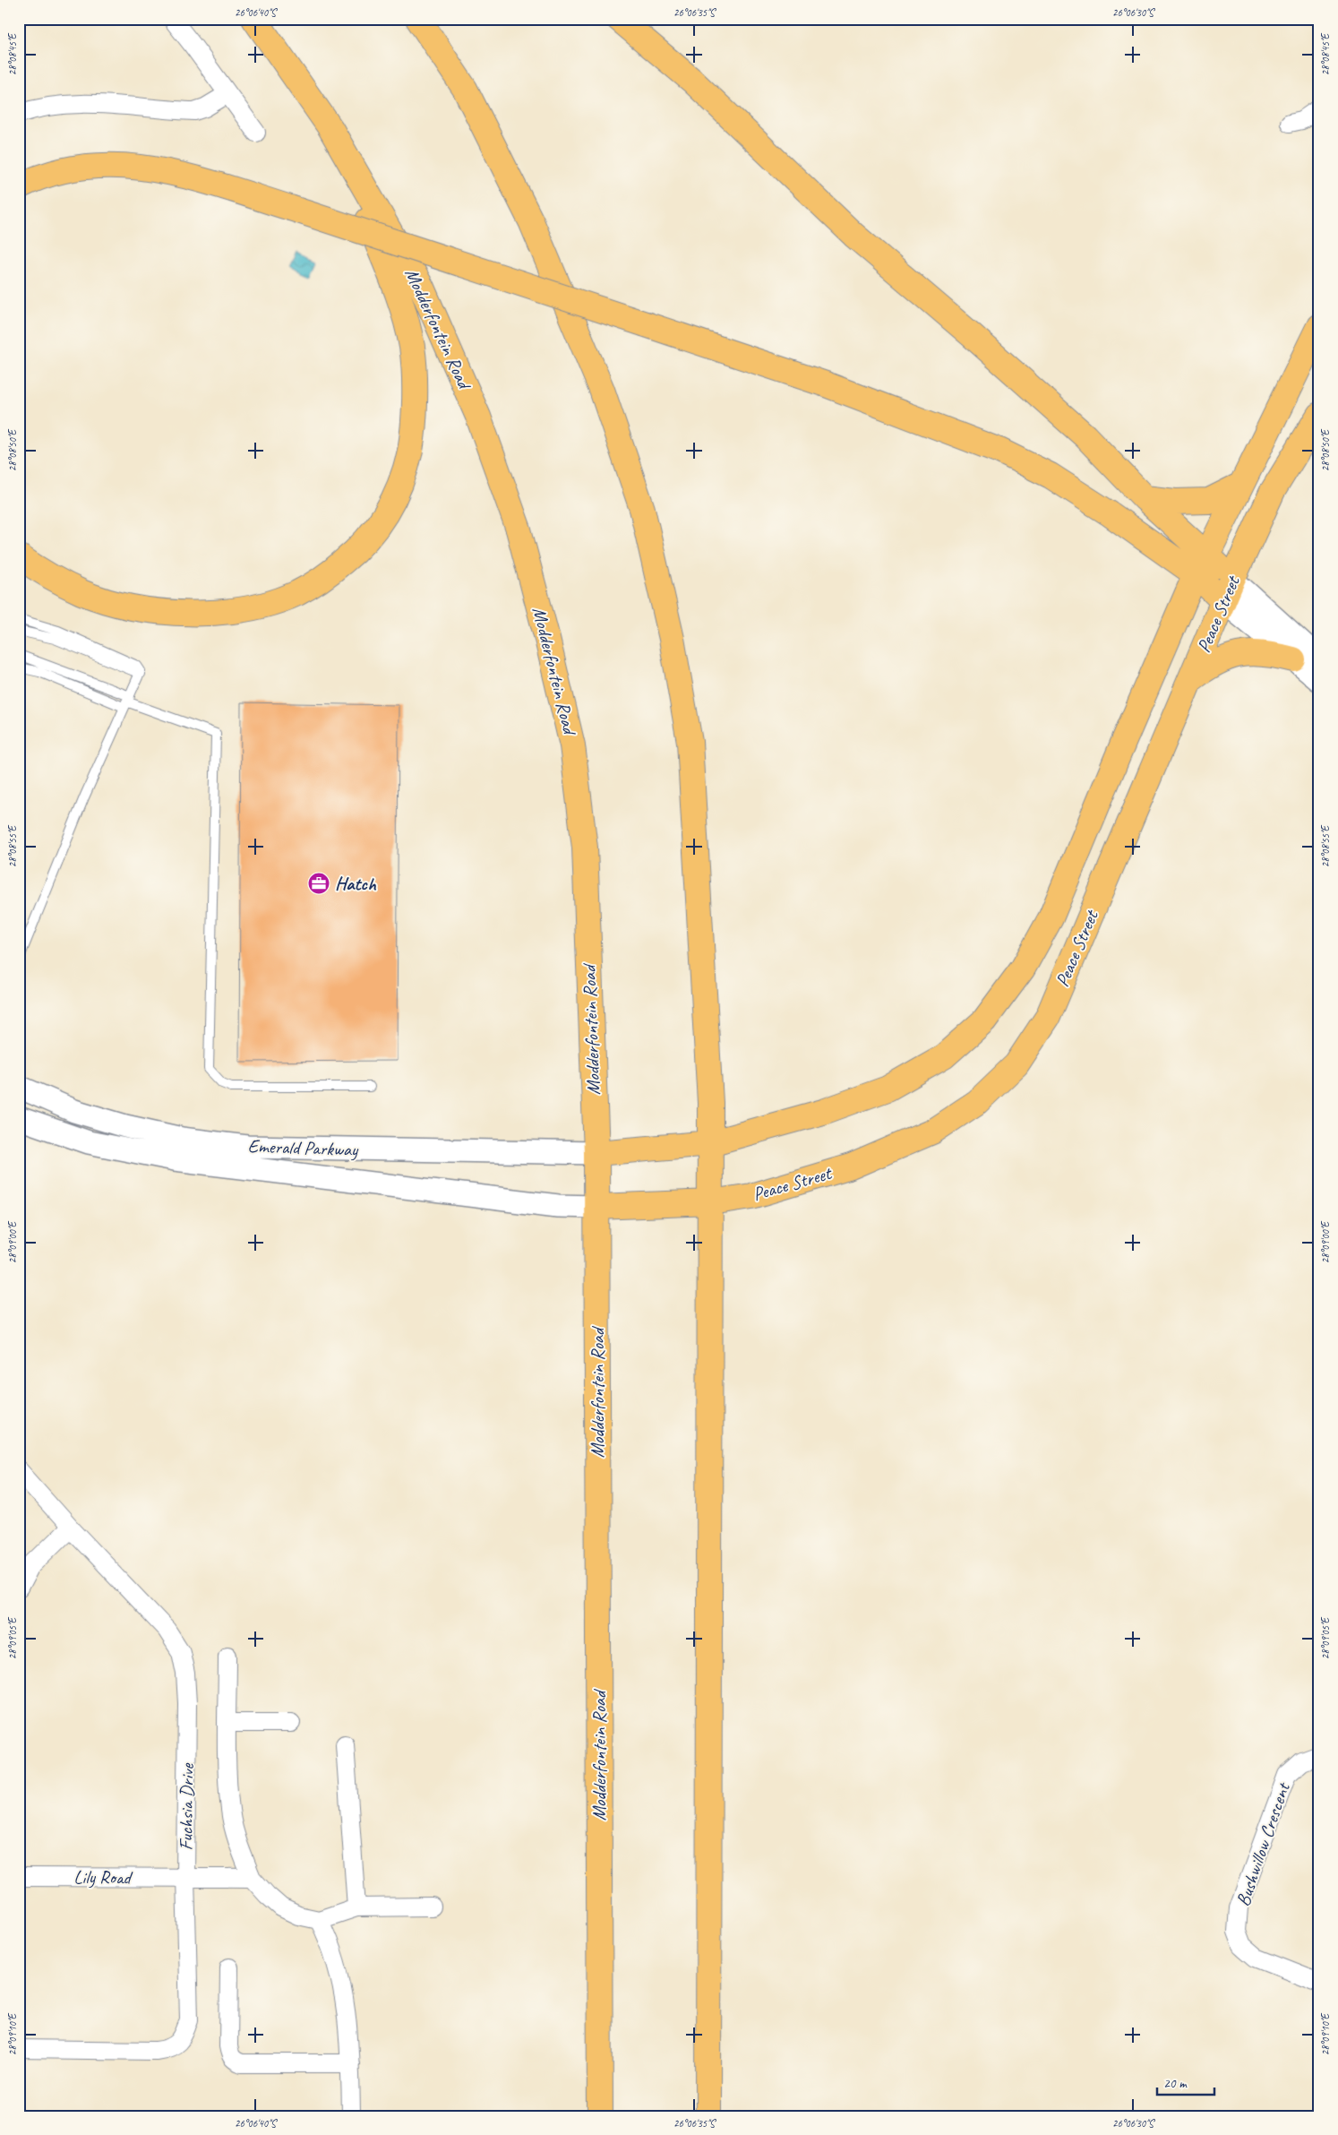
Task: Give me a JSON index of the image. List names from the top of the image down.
{
  "streets": {
    "main road": ["Modderfontein Road", "Peace Street"],
    "street": [
      "Emerald Parkway",
      "Fuchsia Drive",
      "Bushwillow Crescent",
      "Lily Road"
    ]
  },
  "crossings": [
    ["Modderfontein Road", "Peace Street"],
    ["Modderfontein Road", "Emerald Parkway"],
    ["Peace Street", "Emerald Parkway"],
    ["Fuchsia Drive", "Lily Road"]
  ],
  "places": {
    "office": ["Hatch"]
  },
  "scale_bar": "20 m",
  "coordinates": [
    "26°06'40\"S",
    "26°06'35\"S",
    "26°06'30\"S",
    "28°08'45\"E",
    "28°08'50\"E",
    "28°08'55\"E",
    "28°09'00\"E",
    "28°09'05\"E",
    "28°09'10\"E"
  ]
}
